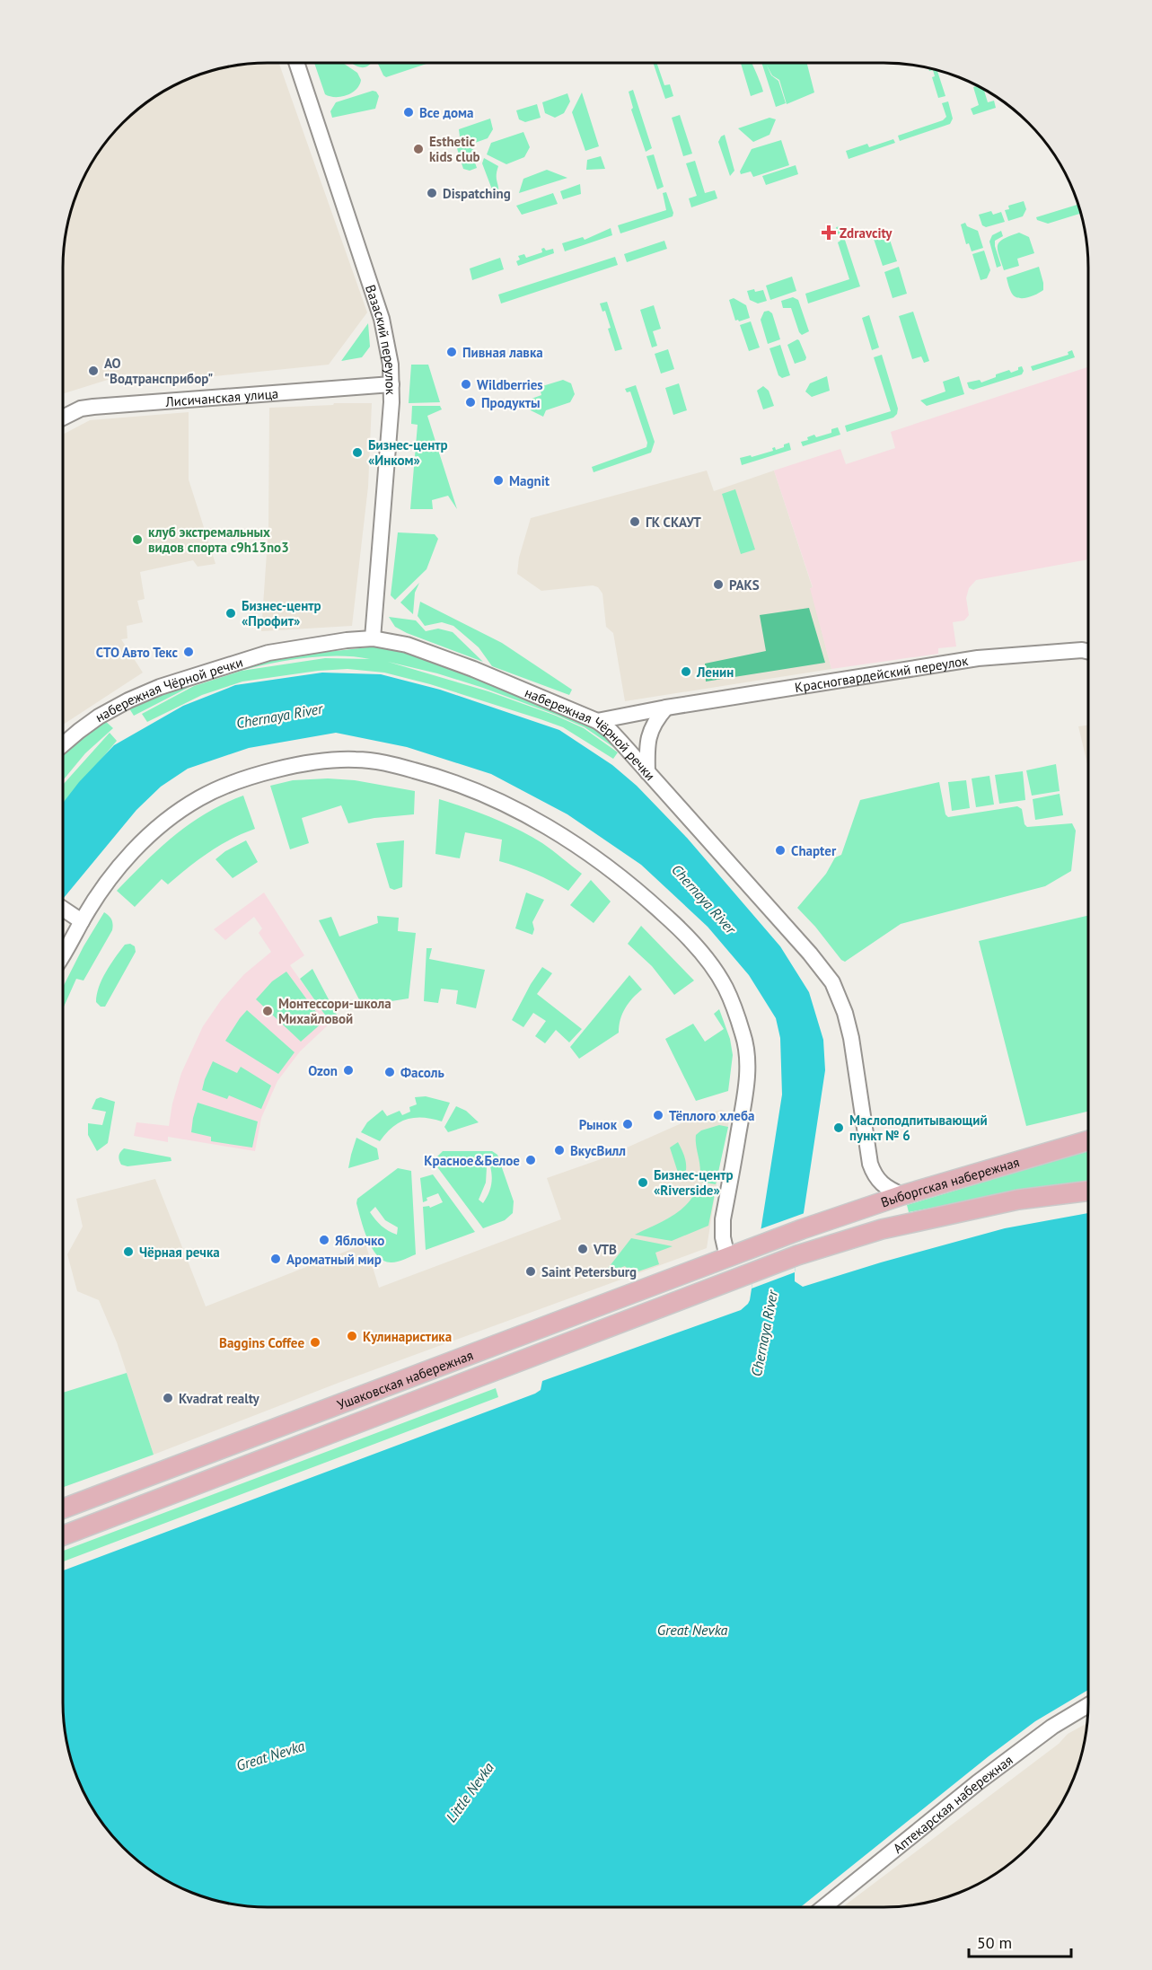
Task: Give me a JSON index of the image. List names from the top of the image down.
{
  "streets": {
    "main road": ["Выборгская набережная", "Ушаковская набережная"],
    "street": [
      "Вазаский переулок",
      "Лисичанская улица",
      "Красногвардейский переулок",
      "набережная Чёрной речки",
      "Аптекарская набережная"
    ]
  },
  "crossings": [
    ["Вазаский переулок", "Лисичанская улица"],
    ["Вазаский переулок", "набережная Чёрной речки"],
    ["Красногвардейский переулок", "набережная Чёрной речки"],
    ["набережная Чёрной речки", "Выборгская набережная"],
    ["Выборгская набережная", "Ушаковская набережная"]
  ],
  "water": ["Chernaya River", "Great Nevka", "Little Nevka"],
  "places": {
    "other": [
      "Все дома",
      "Esthetic kids club",
      "Dispatching",
      "Пивная лавка",
      "АО \"Водтрансприбор\"",
      "Wildberries",
      "Продукты",
      "Бизнес-центр «Инком»",
      "Magnit",
      "ГК СКАУТ",
      "клуб экстремальных видов спорта c9h13no3",
      "PAKS",
      "Бизнес-центр «Профит»",
      "СТО Авто Текс",
      "Ленин",
      "Chapter",
      "Монтессори-школа Михайловой",
      "Ozon",
      "Фасоль",
      "Тёплого хлеба",
      "Рынок",
      "Маслоподпитывающий пункт № 6",
      "ВкусВилл",
      "Красное&Белое",
      "Бизнес-центр «Riverside»",
      "Яблочко",
      "VTB",
      "Чёрная речка",
      "Ароматный мир",
      "Saint Petersburg",
      "Кулинаристика",
      "Baggins Coffee",
      "Kvadrat realty"
    ],
    "health": ["Zdravcity"]
  },
  "scale_bar": "50 m"
}
